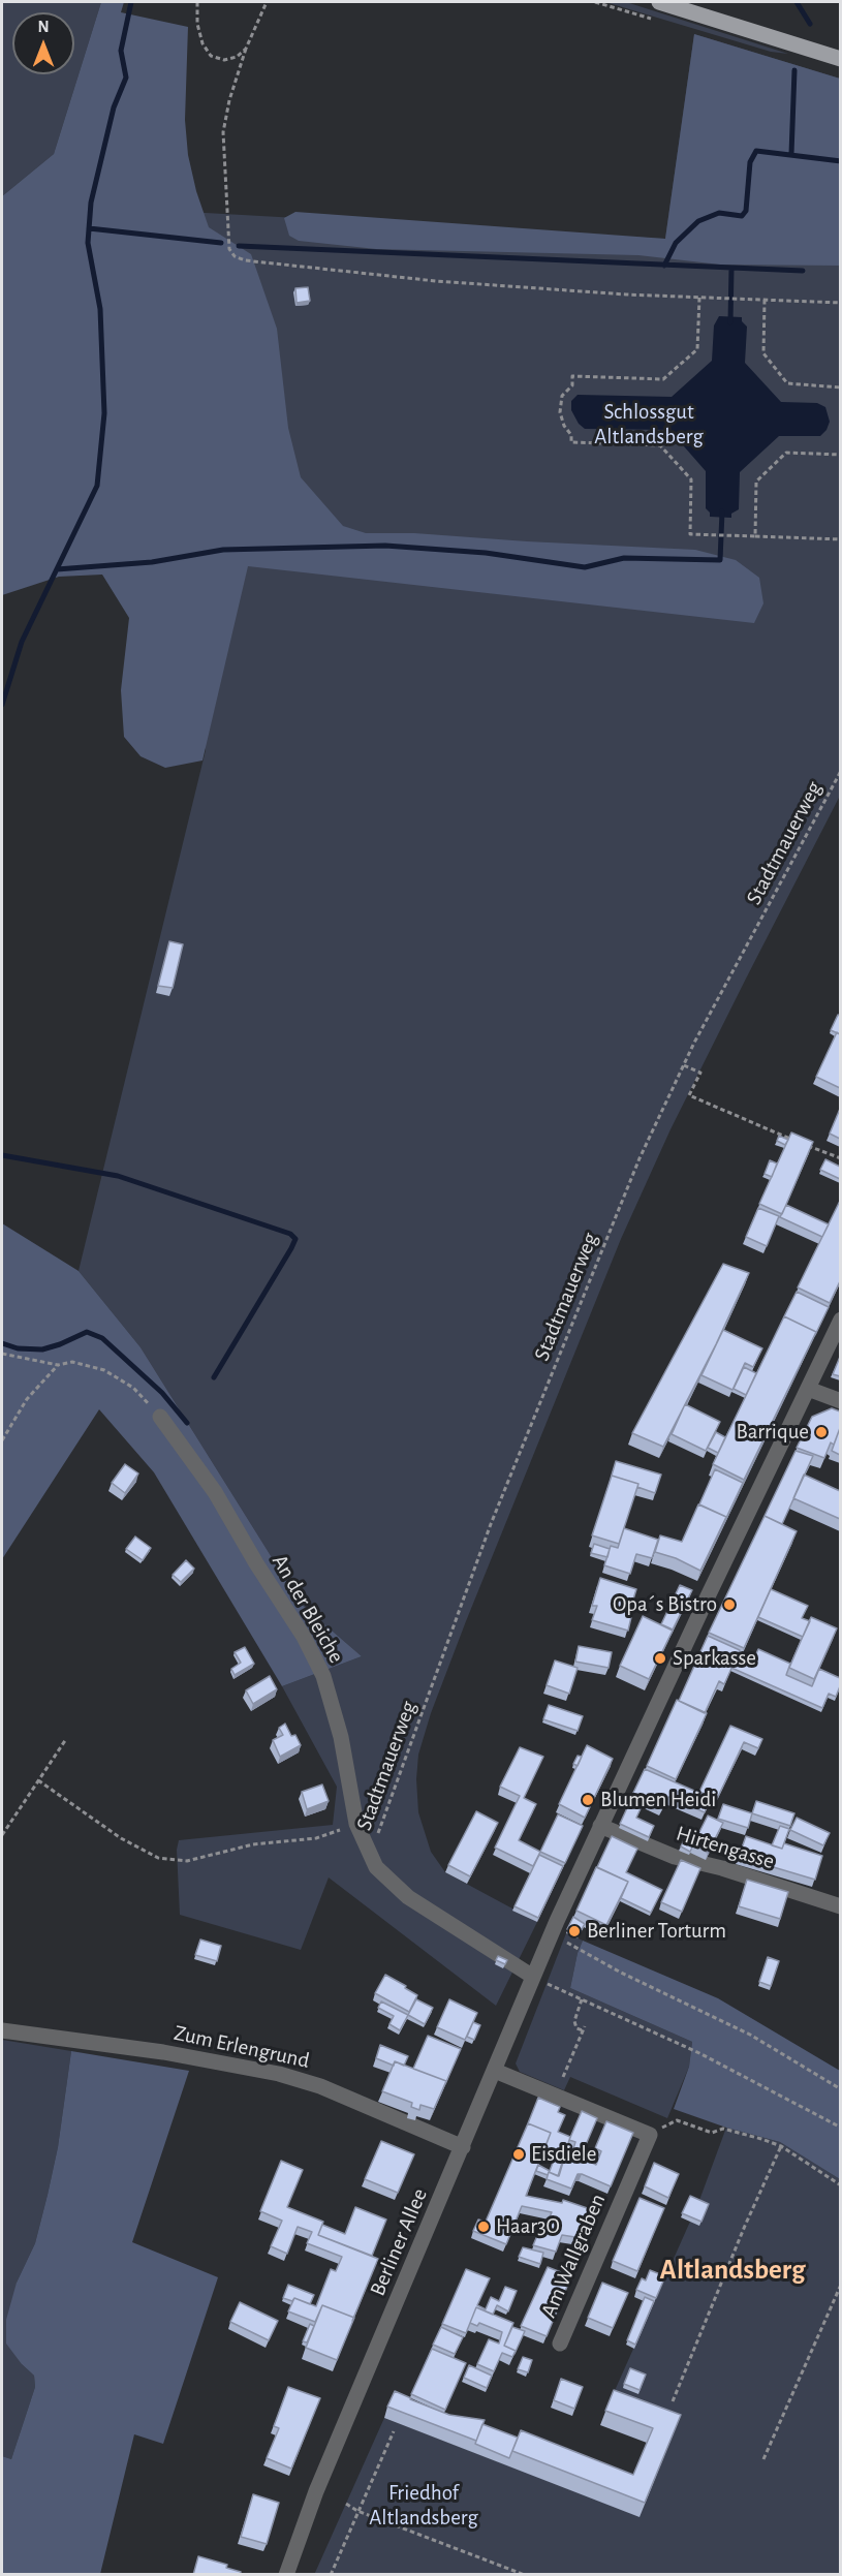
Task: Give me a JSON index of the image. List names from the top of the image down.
{
  "streets": {
    "street": [
      "An der Bleiche",
      "Hirtengasse",
      "Zum Erlengrund",
      "Berliner Allee",
      "Am Wallgraben"
    ],
    "path": ["Stadtmauerweg"]
  },
  "crossings": [
    ["Stadtmauerweg", "An der Bleiche"],
    ["An der Bleiche", "Berliner Allee"],
    ["Hirtengasse", "Berliner Allee"],
    ["Zum Erlengrund", "Berliner Allee"]
  ],
  "districts": ["Altlandsberg"],
  "parks": ["Schlossgut Altlandsberg", "Friedhof Altlandsberg"],
  "places": [
    "Barrique",
    "Opa´s Bistro",
    "Sparkasse",
    "Blumen Heidi",
    "Berliner Torturm",
    "Eisdiele",
    "Haar3O"
  ],
  "north": "top"
}
